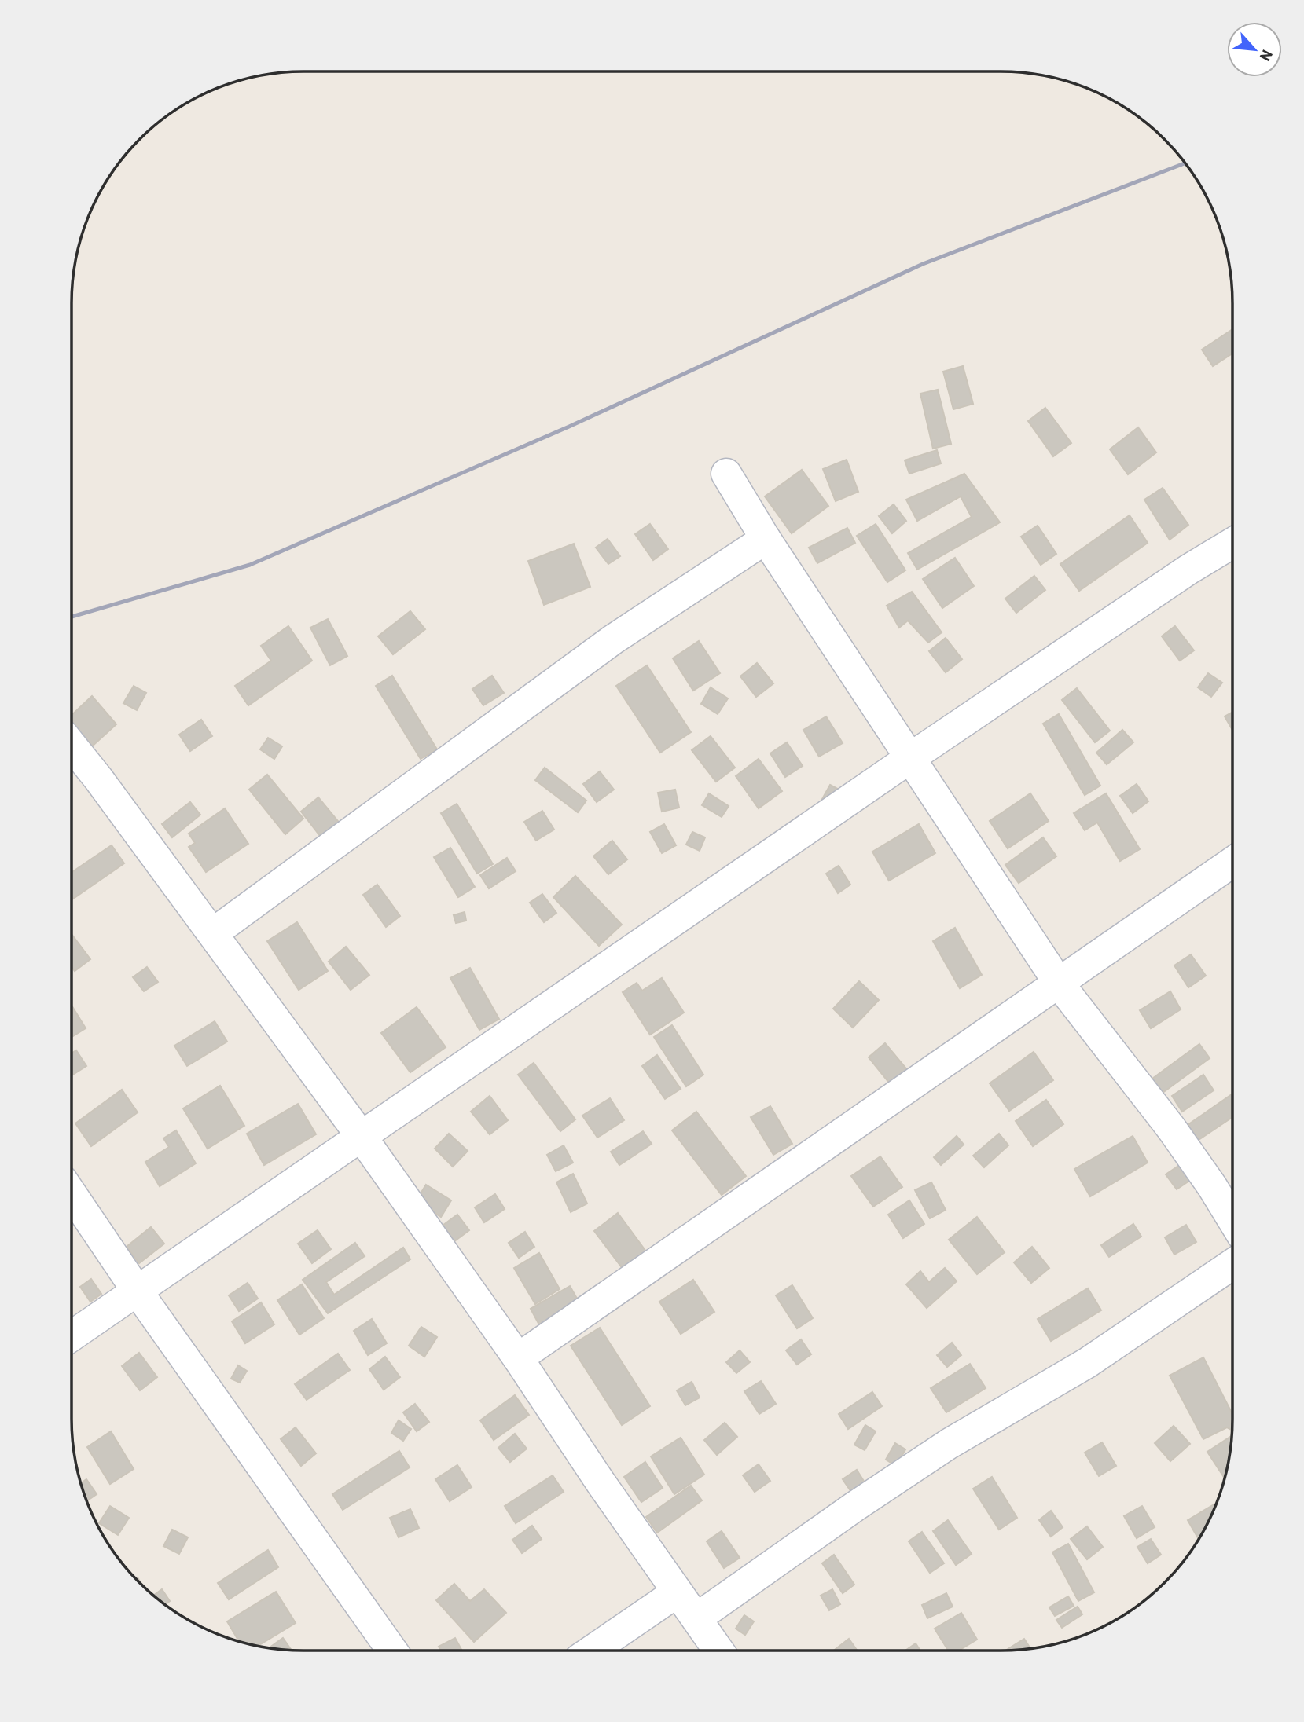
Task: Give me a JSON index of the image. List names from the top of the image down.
{
  "north": "bottom right"
}
